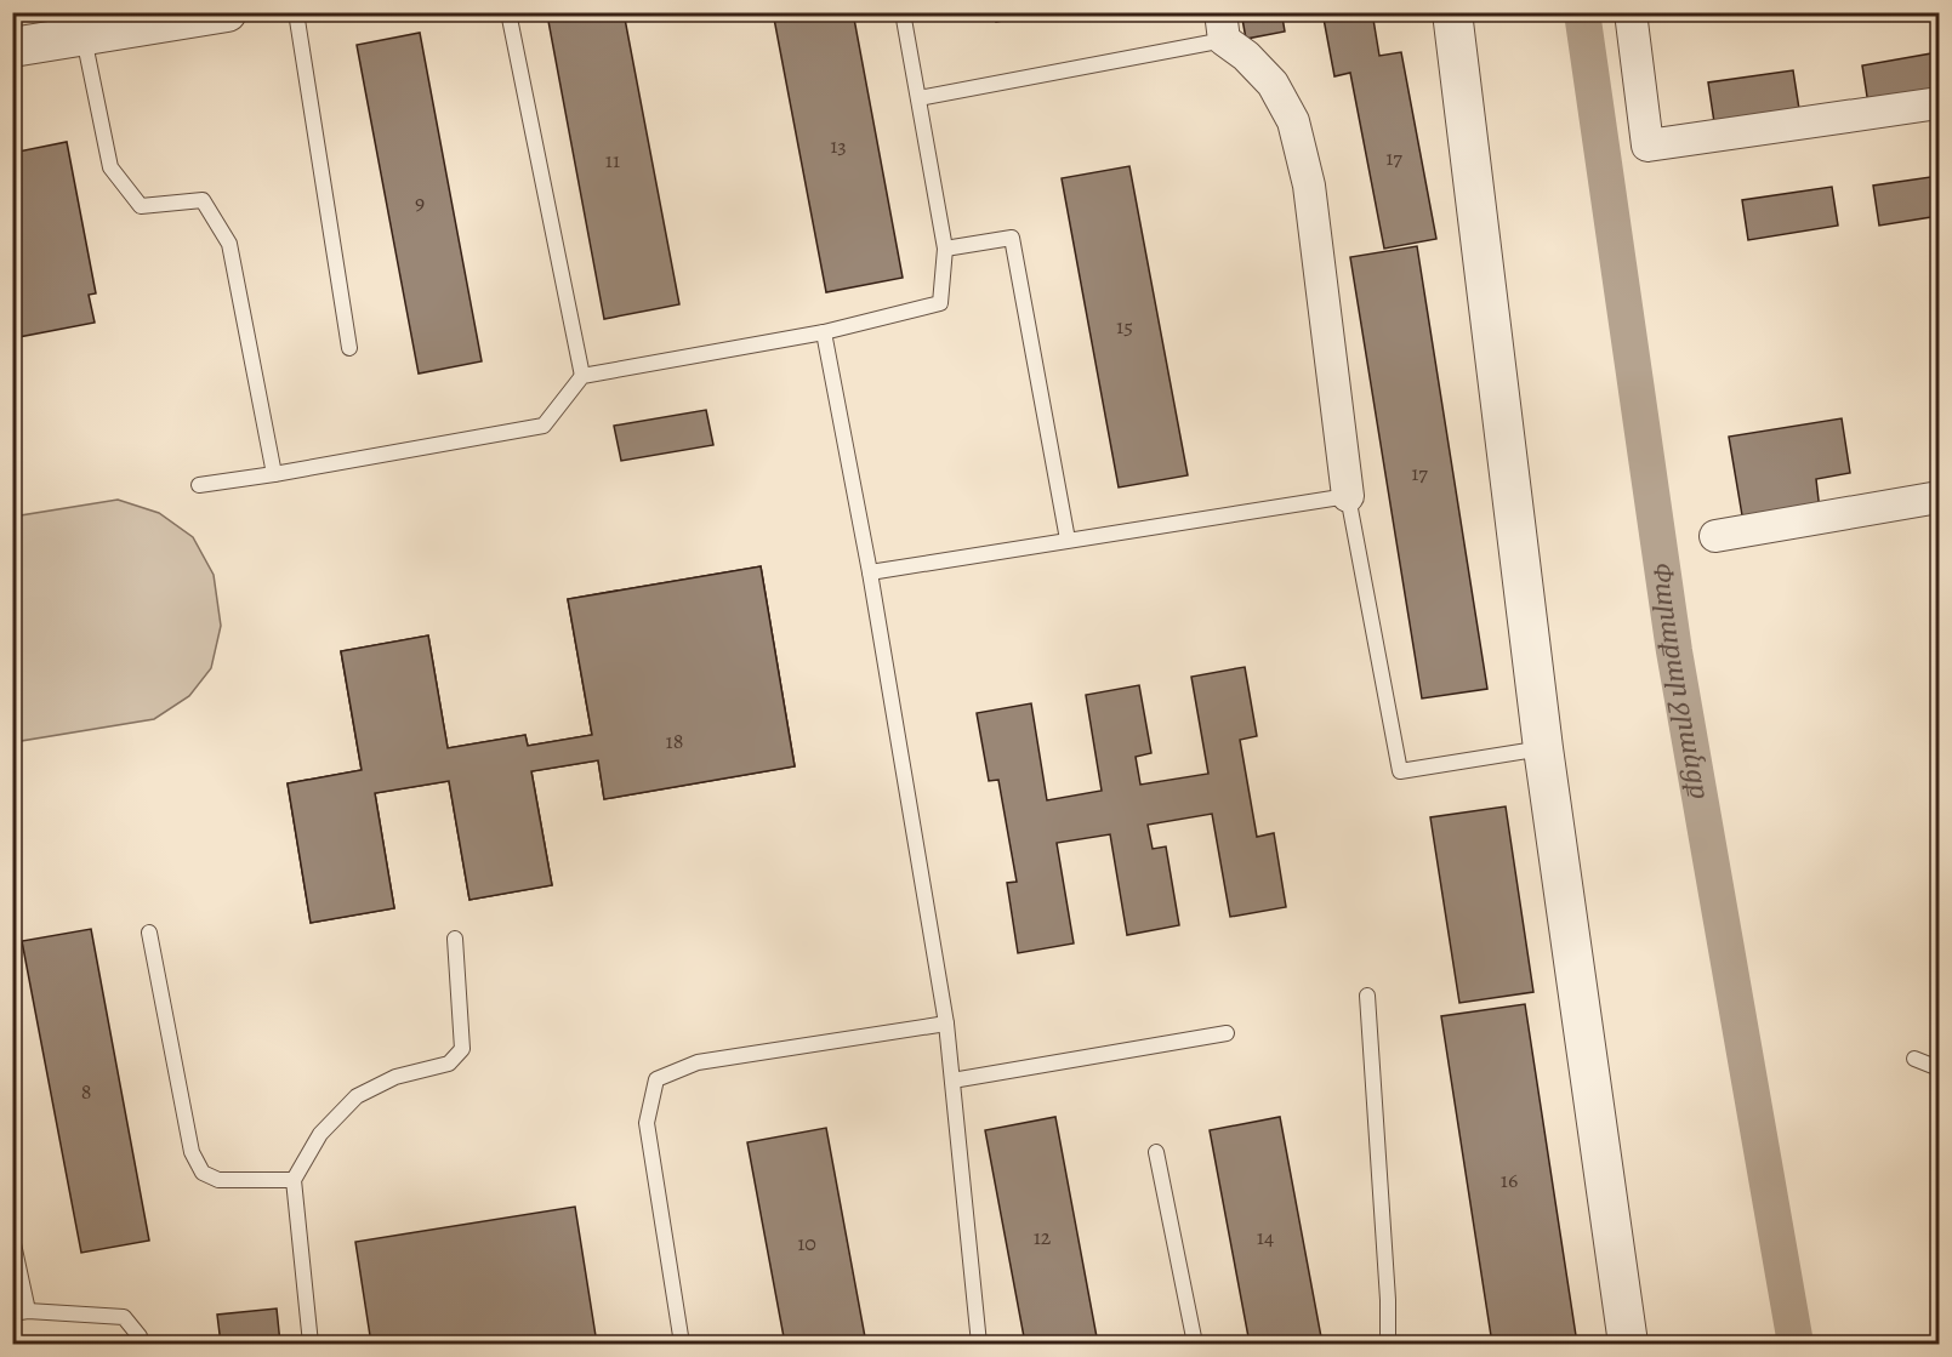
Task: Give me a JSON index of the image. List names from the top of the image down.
{
  "water": ["Փարաքար ջրանցք"],
  "house_numbers": [
    "13",
    "17",
    "11",
    "9",
    "15",
    "17",
    "18",
    "8",
    "16",
    "12",
    "14",
    "10"
  ]
}
